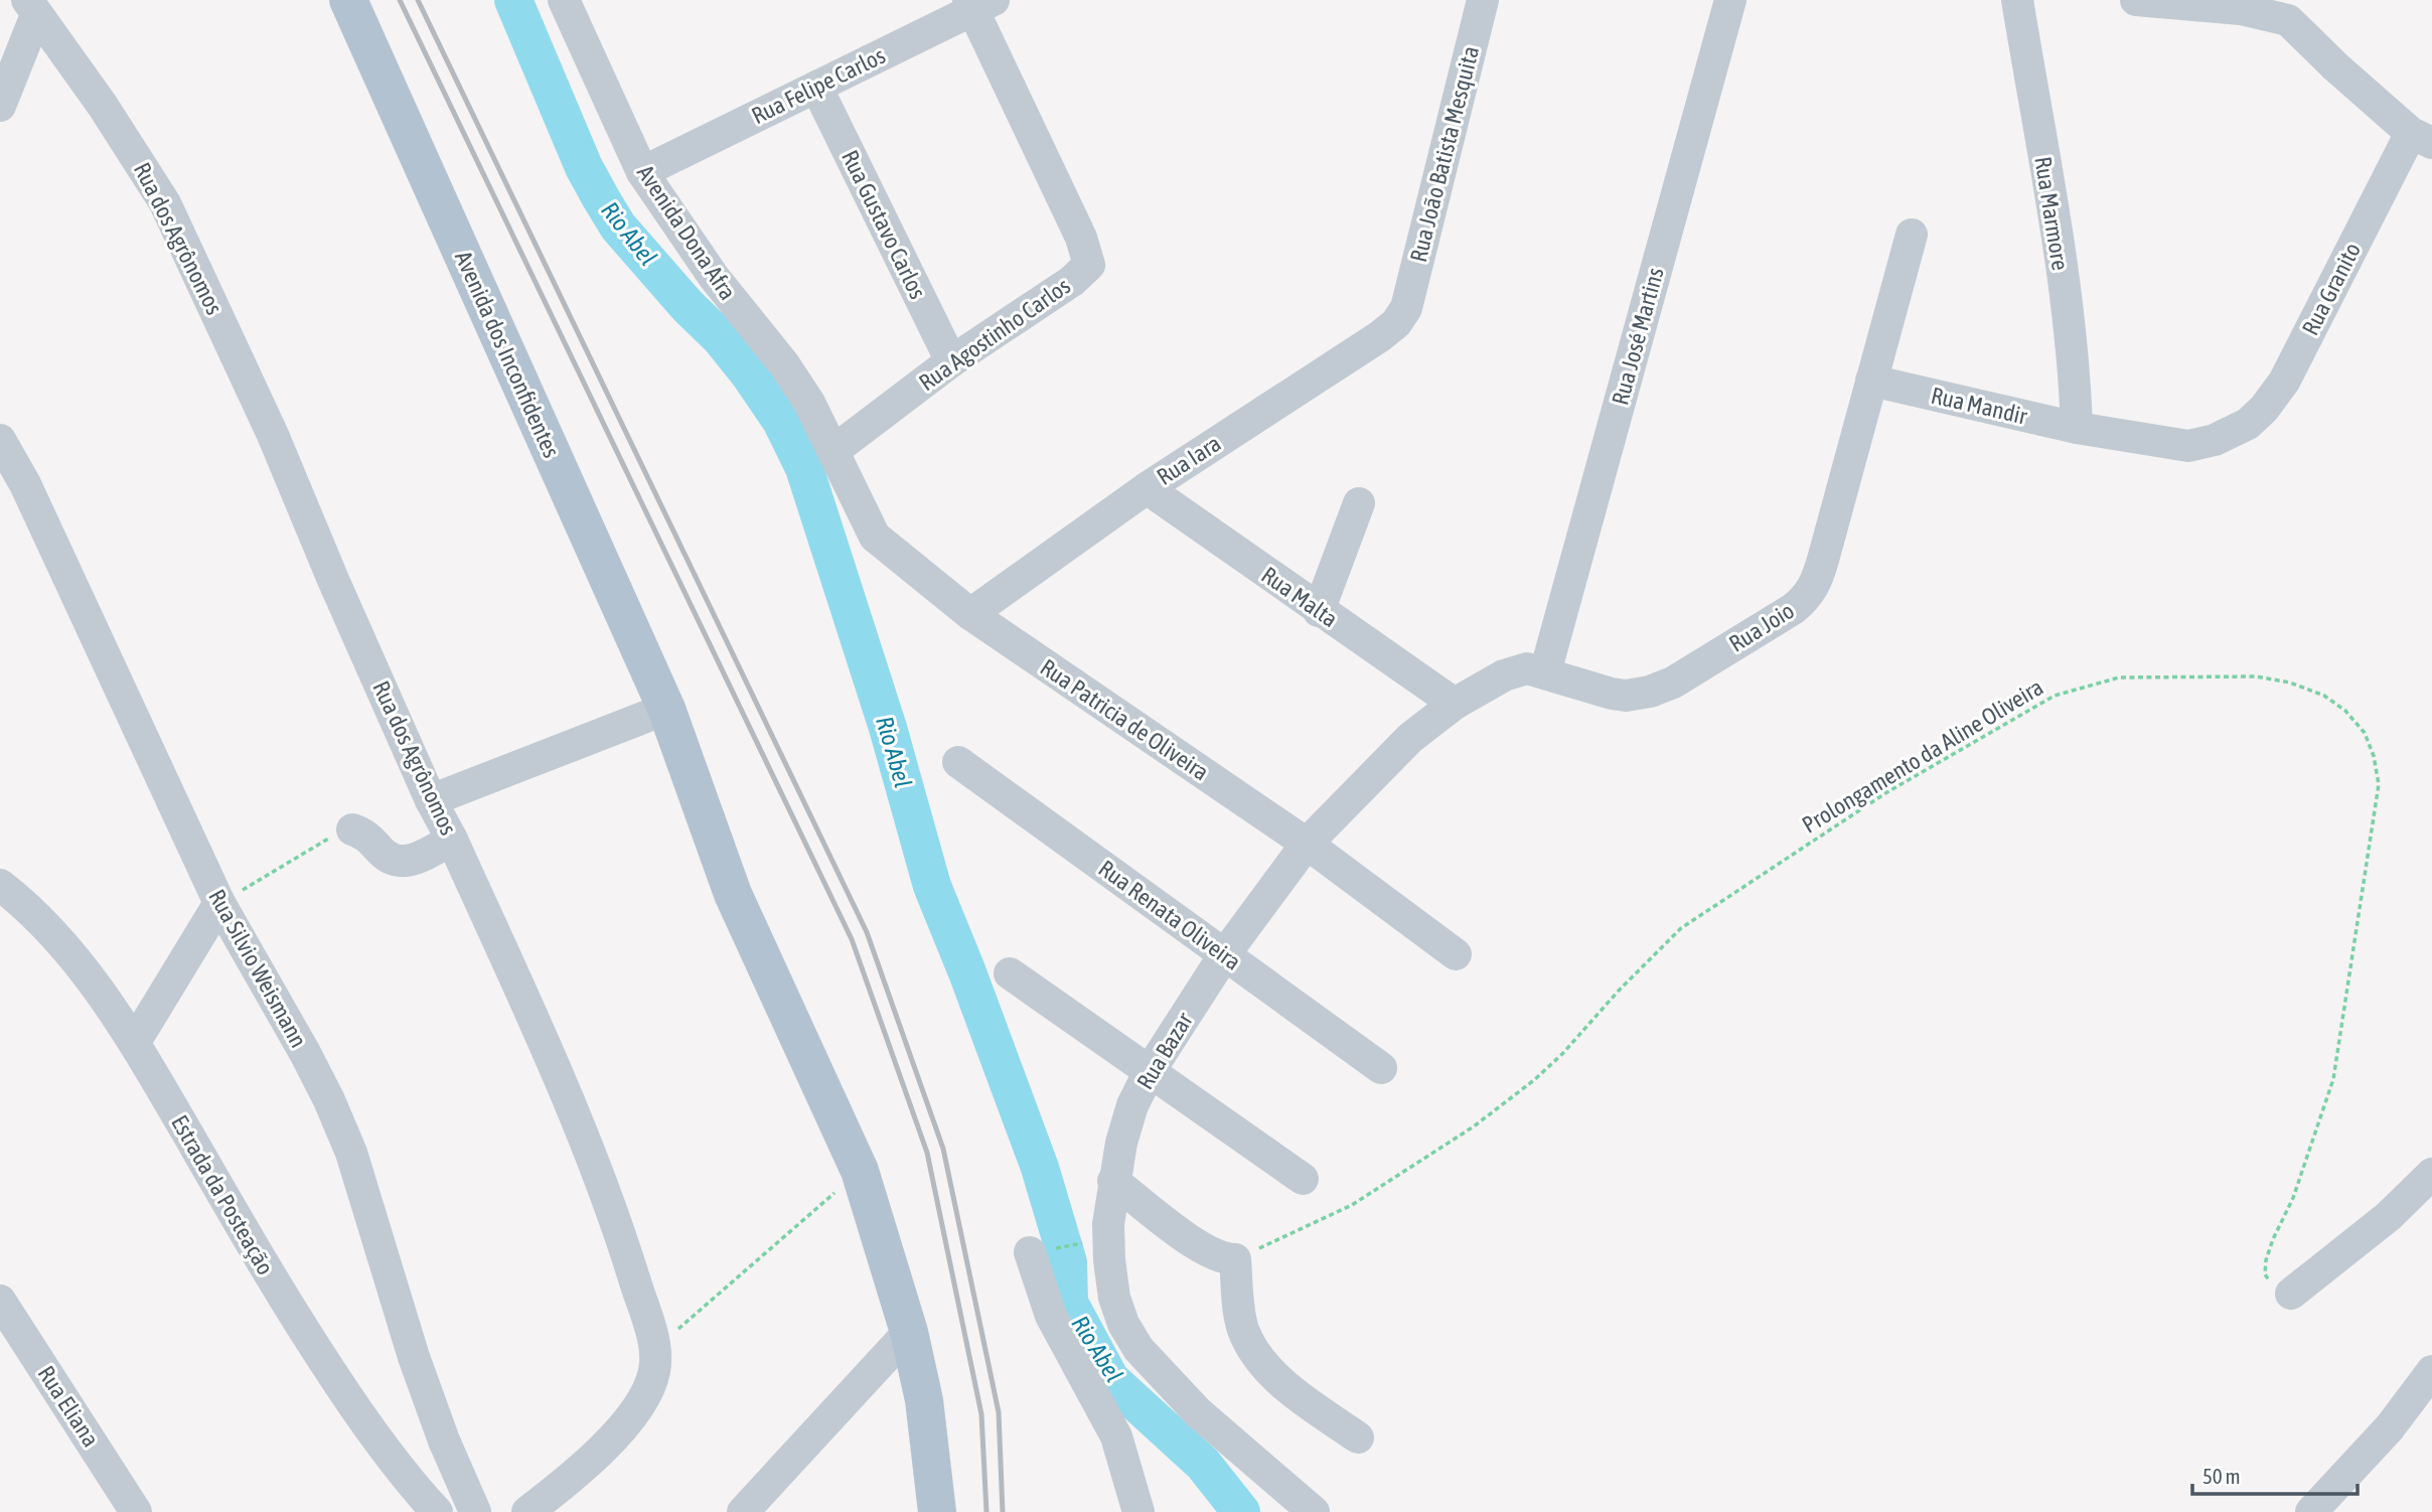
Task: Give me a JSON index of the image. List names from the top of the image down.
{
  "streets": {
    "main road": ["Avenida dos Inconfidentes"],
    "street": [
      "Rua Felipe Carlos",
      "Rua João Batista Mesquita",
      "Rua Marmore",
      "Rua Gustavo Carlos",
      "Avenida Dona Afra",
      "Rua dos Agrônomos",
      "Rua Granito",
      "Rua Agostinho Carlos",
      "Rua José Martins",
      "Rua Mandir",
      "Rua Iara",
      "Rua Malta",
      "Rua Joio",
      "Rua Patricia de Oliveira",
      "Rua Renata Oliveira",
      "Rua Silvio Weismann",
      "Rua Bazar",
      "Estrada da Posteação",
      "Rua Eliana"
    ],
    "path": ["Prolongamento da Aline Oliveira"]
  },
  "crossings": [
    ["Rua Felipe Carlos", "Rua Gustavo Carlos"],
    ["Rua Felipe Carlos", "Avenida Dona Afra"],
    ["Rua Felipe Carlos", "Rua Agostinho Carlos"],
    ["Rua João Batista Mesquita", "Rua Iara"],
    ["Rua Marmore", "Rua Mandir"],
    ["Rua Gustavo Carlos", "Rua Agostinho Carlos"],
    ["Avenida Dona Afra", "Rua Agostinho Carlos"],
    ["Avenida Dona Afra", "Rua Patricia de Oliveira"],
    ["Rua Granito", "Rua Mandir"],
    ["Rua Agostinho Carlos", "Rua Patricia de Oliveira"],
    ["Rua José Martins", "Rua Joio"],
    ["Rua José Martins", "Rua Bazar"],
    ["Rua Mandir", "Rua Joio"],
    ["Rua Iara", "Rua Malta"],
    ["Rua Iara", "Rua Patricia de Oliveira"],
    ["Rua Malta", "Rua Bazar"],
    ["Rua Joio", "Rua Bazar"],
    ["Rua Patricia de Oliveira", "Rua Bazar"],
    ["Rua Renata Oliveira", "Rua Bazar"]
  ],
  "water": ["Rio Abel"],
  "scale_bar": "50 m"
}
